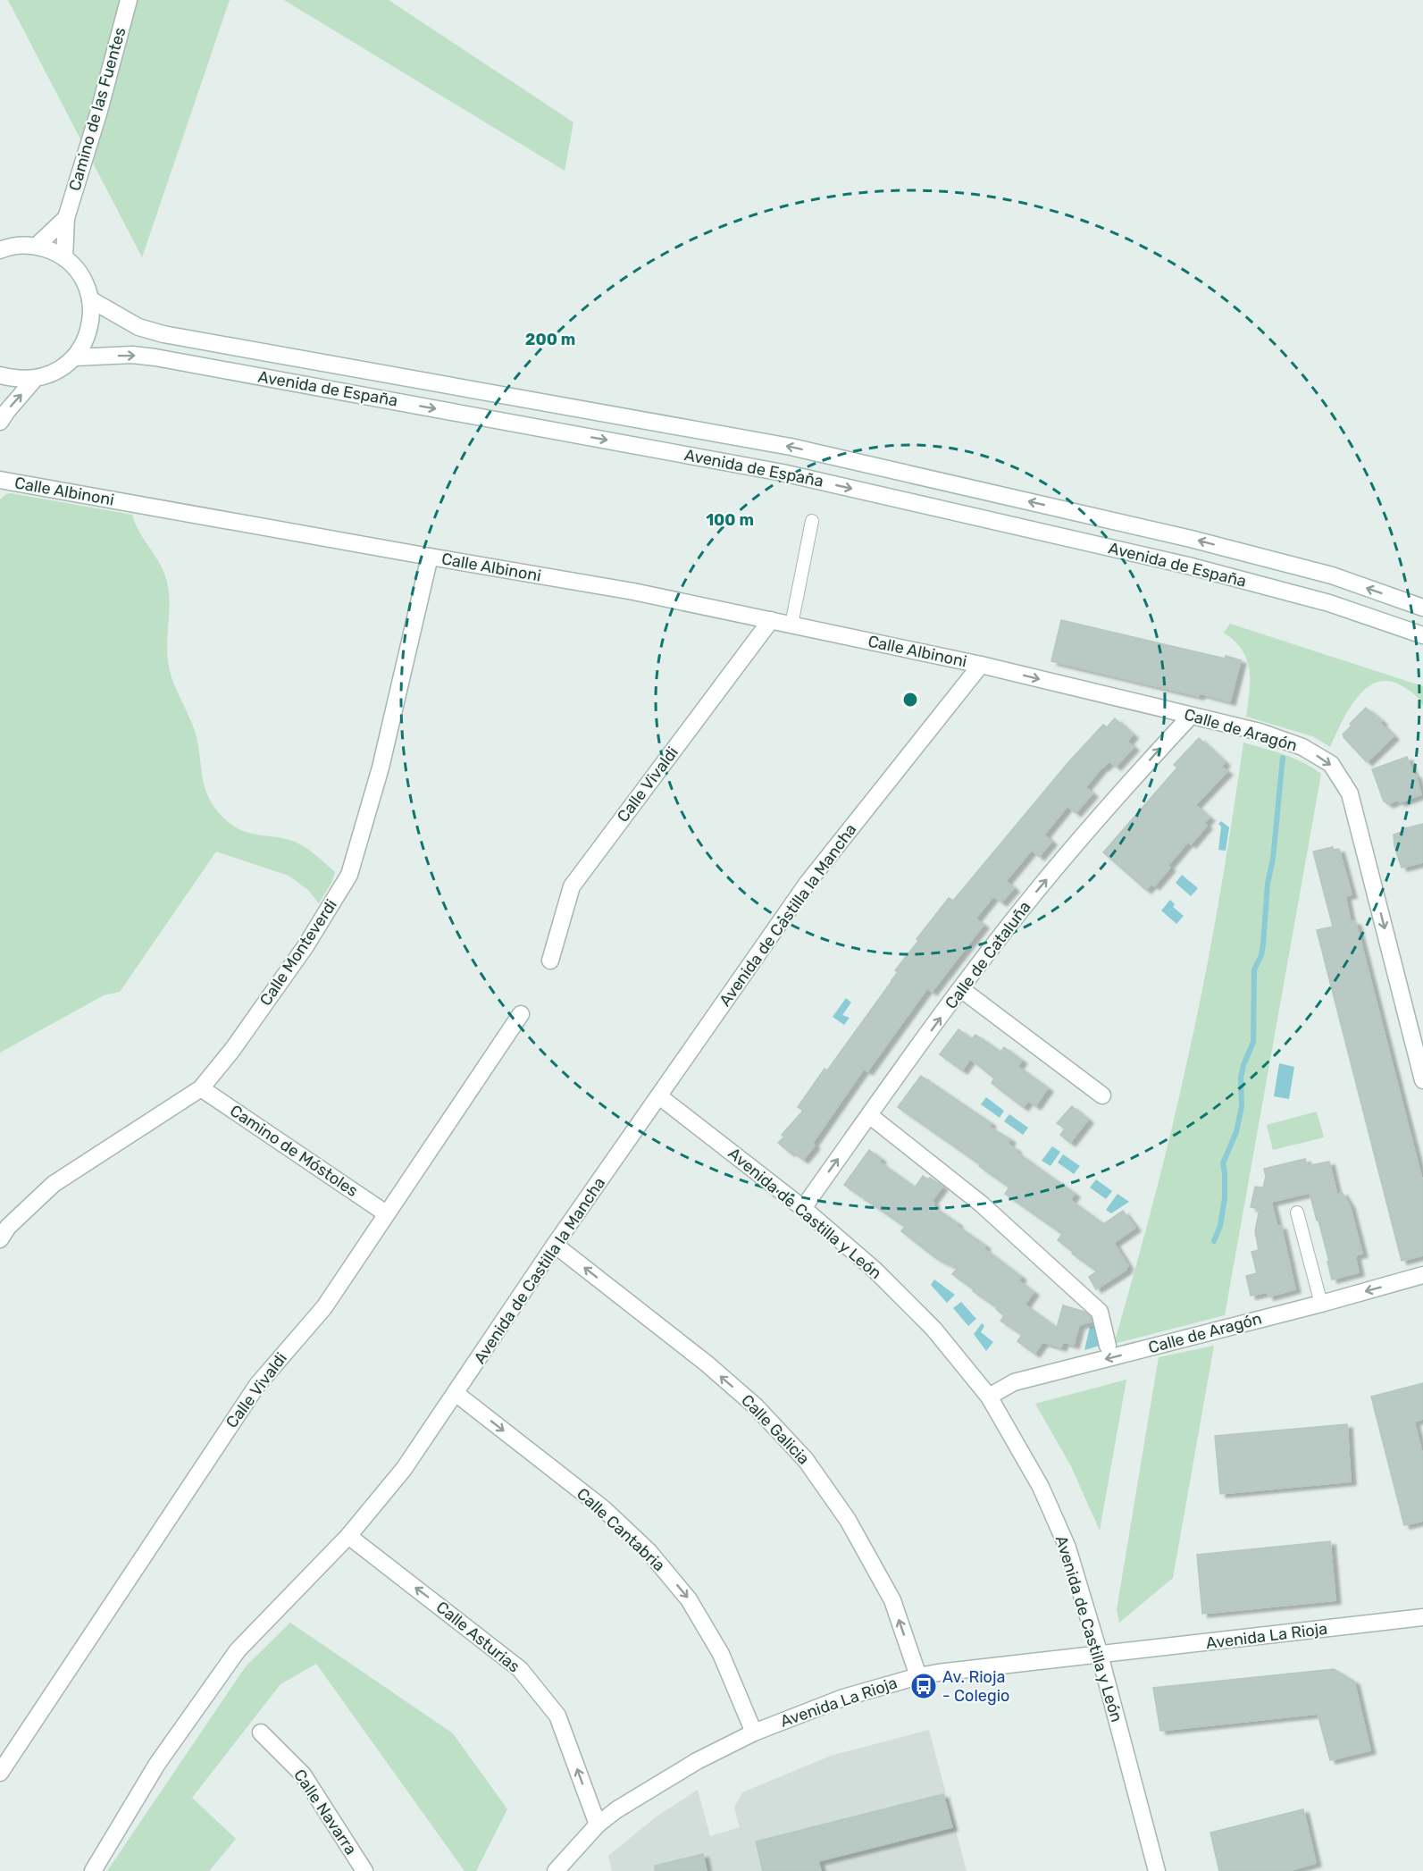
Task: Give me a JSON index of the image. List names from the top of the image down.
{
  "streets": {
    "street": [
      "Camino de las Fuentes",
      "Avenida de España",
      "Calle Albinoni",
      "Calle de Aragón",
      "Calle Vivaldi",
      "Avenida de Castilla la Mancha",
      "Calle Monteverdi",
      "Calle de Cataluña",
      "Camino de Móstoles",
      "Avenida de Castilla y León",
      "Calle Galicia",
      "Calle Cantabria",
      "Avenida La Rioja",
      "Calle Asturias",
      "Calle Navarra"
    ]
  },
  "crossings": [
    ["Calle Albinoni", "Calle de Aragón"],
    ["Calle Albinoni", "Calle Vivaldi"],
    ["Calle Albinoni", "Avenida de Castilla la Mancha"],
    ["Calle Albinoni", "Calle Monteverdi"],
    ["Calle de Aragón", "Avenida de Castilla la Mancha"],
    ["Calle de Aragón", "Calle de Cataluña"],
    ["Calle de Aragón", "Avenida de Castilla y León"],
    ["Calle Vivaldi", "Camino de Móstoles"],
    ["Avenida de Castilla la Mancha", "Avenida de Castilla y León"],
    ["Avenida de Castilla la Mancha", "Calle Galicia"],
    ["Avenida de Castilla la Mancha", "Calle Cantabria"],
    ["Avenida de Castilla la Mancha", "Calle Asturias"],
    ["Calle Monteverdi", "Camino de Móstoles"],
    ["Calle de Cataluña", "Avenida de Castilla y León"],
    ["Avenida de Castilla y León", "Avenida La Rioja"],
    ["Calle Galicia", "Avenida La Rioja"],
    ["Calle Cantabria", "Avenida La Rioja"],
    ["Avenida La Rioja", "Calle Asturias"]
  ],
  "one_way": [
    "Calle de Cataluña",
    "Calle Galicia",
    "Calle Cantabria",
    "Calle Asturias"
  ],
  "places": {
    "bus stop": ["Av. Rioja - Colegio"]
  },
  "rings": ["200 m", "100 m"]
}
